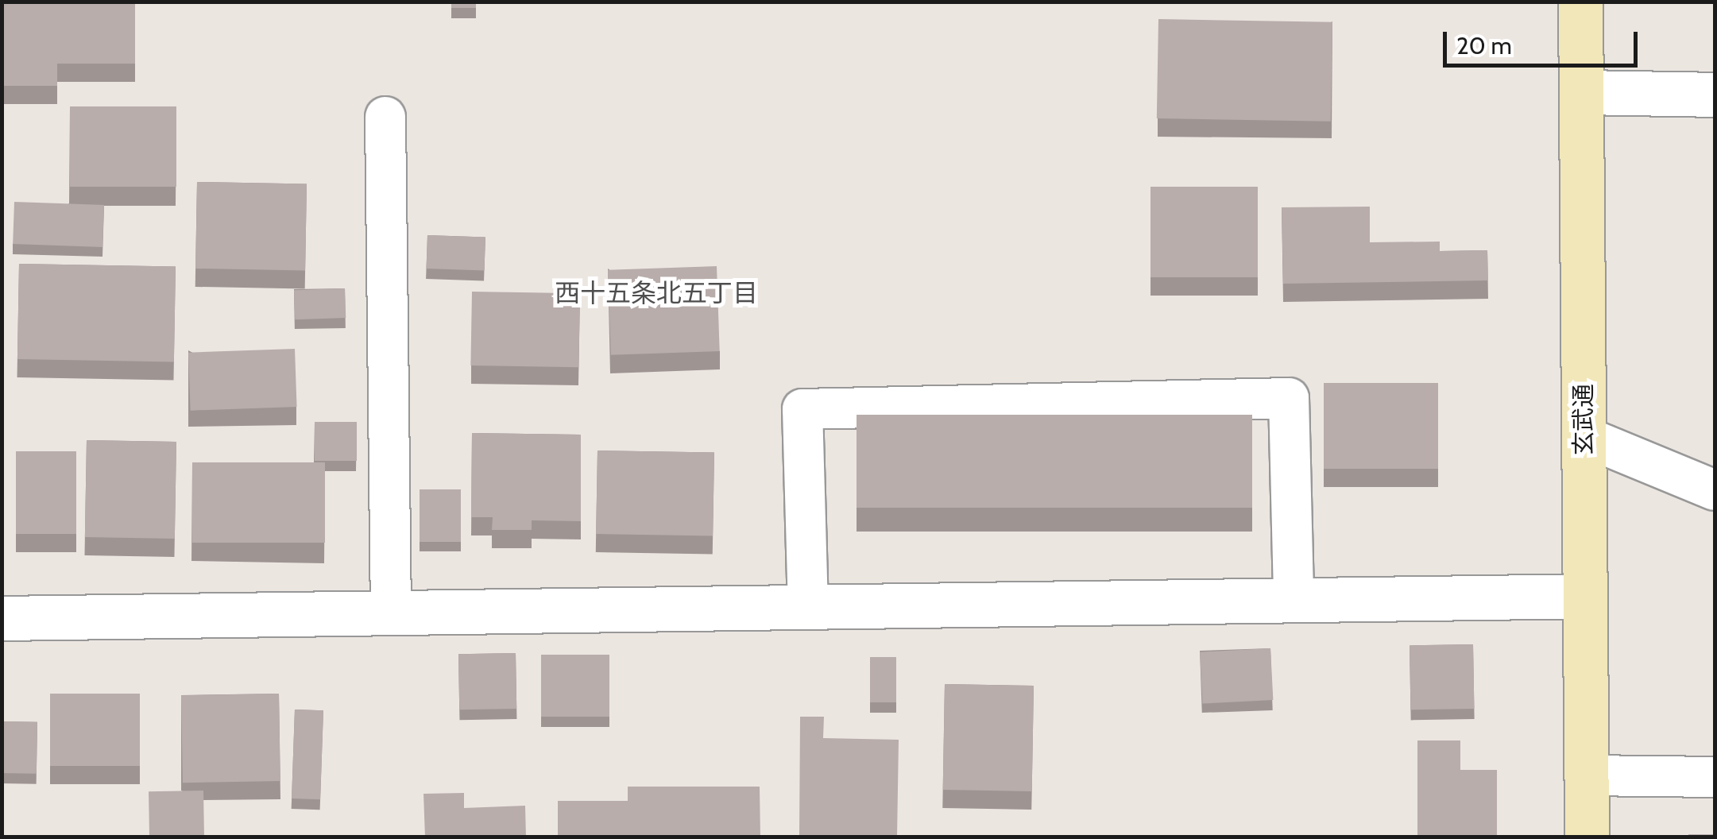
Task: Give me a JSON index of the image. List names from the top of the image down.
{
  "streets": {
    "street": ["玄武通"]
  },
  "districts": ["西十五条北五丁目"],
  "scale_bar": "20 m"
}
